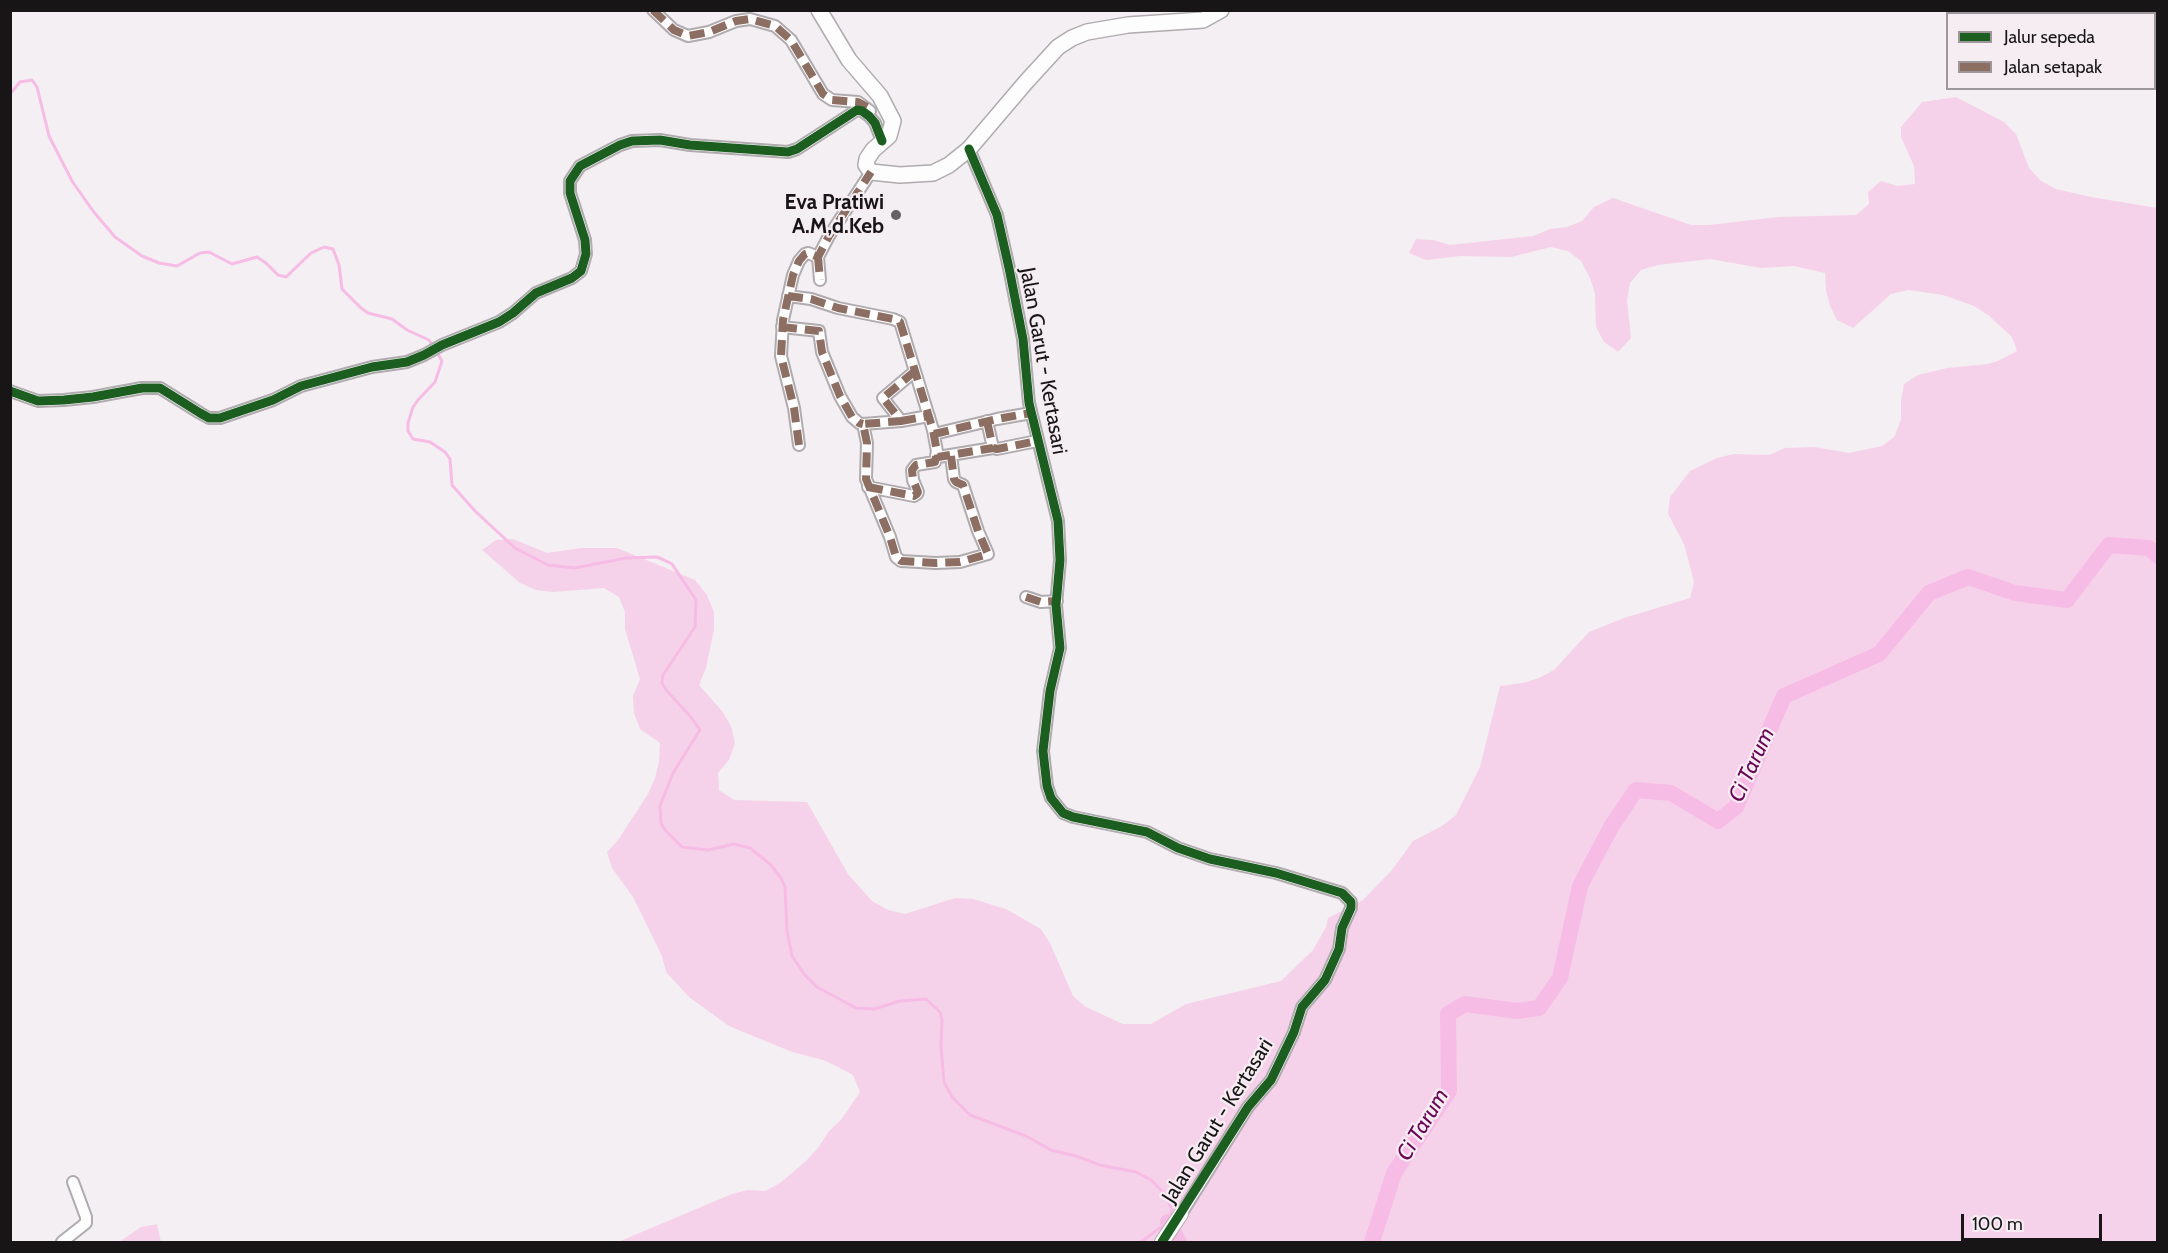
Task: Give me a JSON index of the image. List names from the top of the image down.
{
  "streets": {
    "street": ["Jalan Garut - Kertasari"]
  },
  "water": ["Ci Tarum"],
  "places": ["Eva Pratiwi A.M,d.Keb"],
  "legend": ["Jalur sepeda", "Jalan setapak"],
  "scale_bar": "100 m"
}
